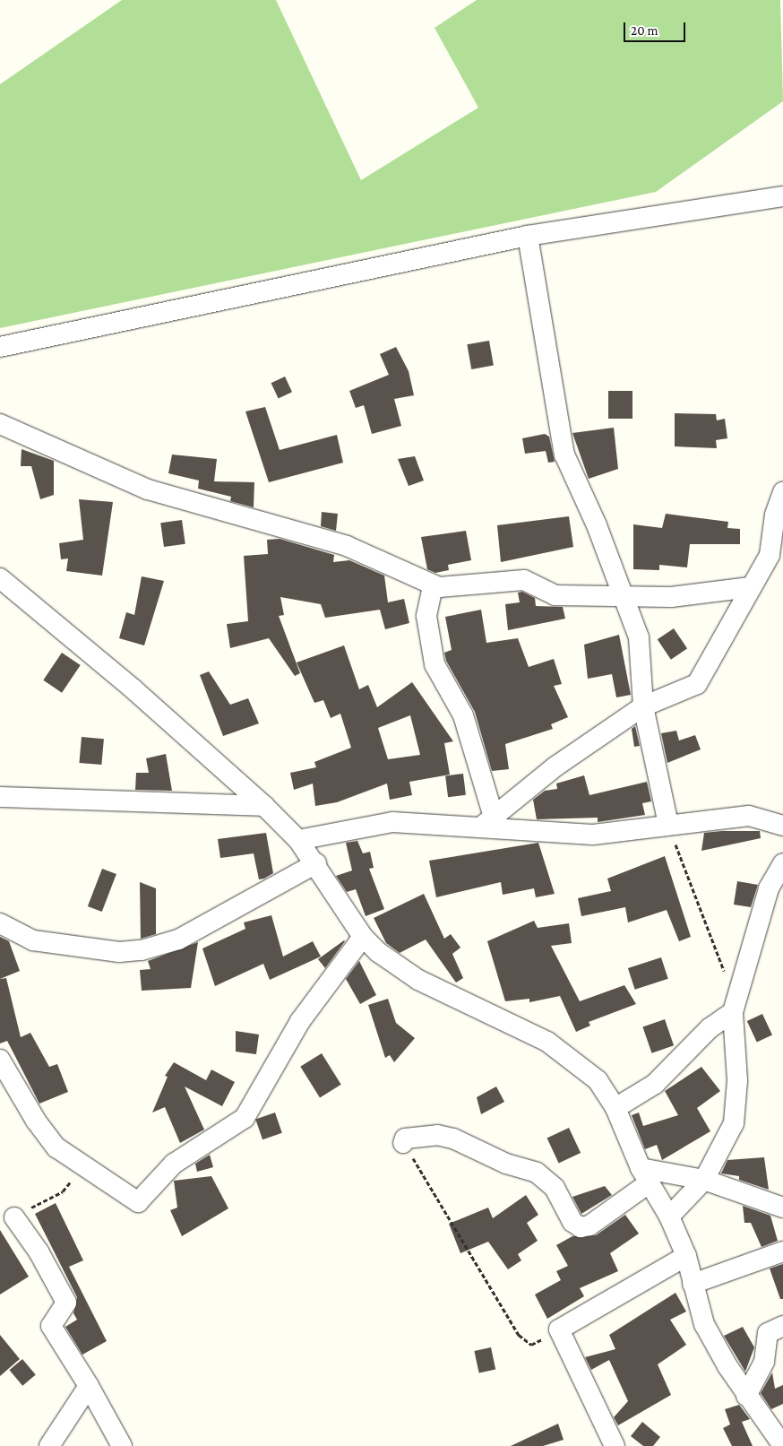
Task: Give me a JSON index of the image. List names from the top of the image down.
{
  "scale_bar": "20 m"
}
